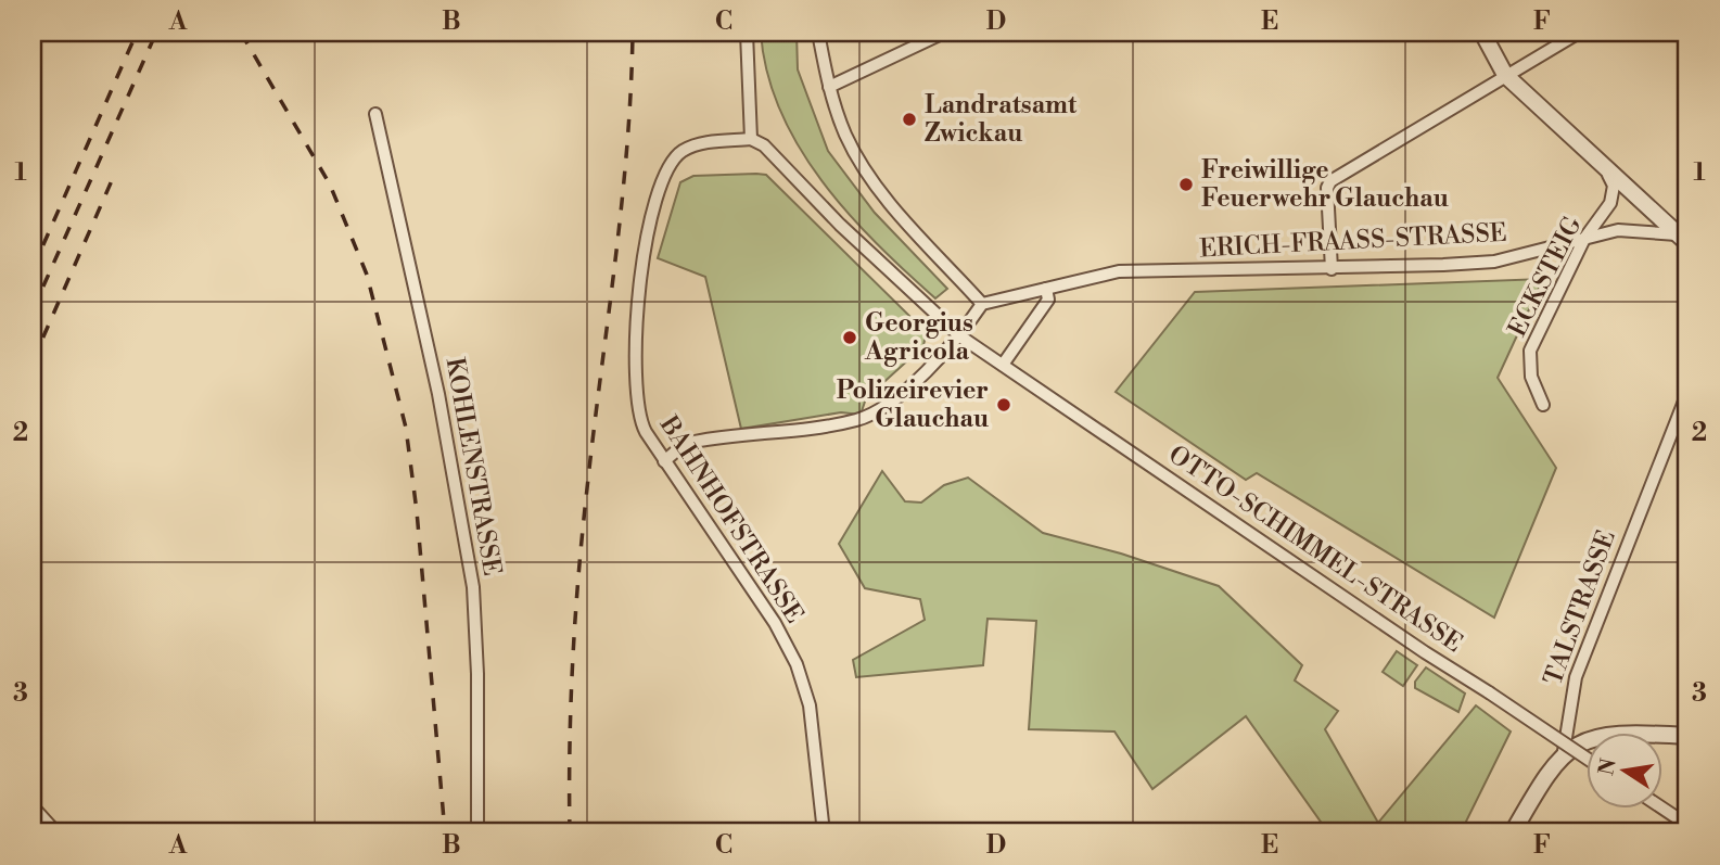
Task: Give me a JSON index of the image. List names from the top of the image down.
{
  "streets": {
    "street": [
      "ERICH-FRAASS-STRASSE",
      "ECKSTEIG",
      "KOHLENSTRASSE",
      "BAHNHOFSTRASSE",
      "OTTO-SCHIMMEL-STRASSE",
      "TALSTRASSE"
    ]
  },
  "crossings": [
    ["ERICH-FRAASS-STRASSE", "ECKSTEIG"],
    ["BAHNHOFSTRASSE", "OTTO-SCHIMMEL-STRASSE"]
  ],
  "places": [
    "Landratsamt Zwickau",
    "Freiwillige Feuerwehr Glauchau",
    "Georgius Agricola",
    "Polizeirevier Glauchau"
  ],
  "north": "left",
  "grid": {
    "columns": [
      "A",
      "B",
      "C",
      "D",
      "E",
      "F"
    ],
    "rows": ["1", "2", "3"]
  }
}
